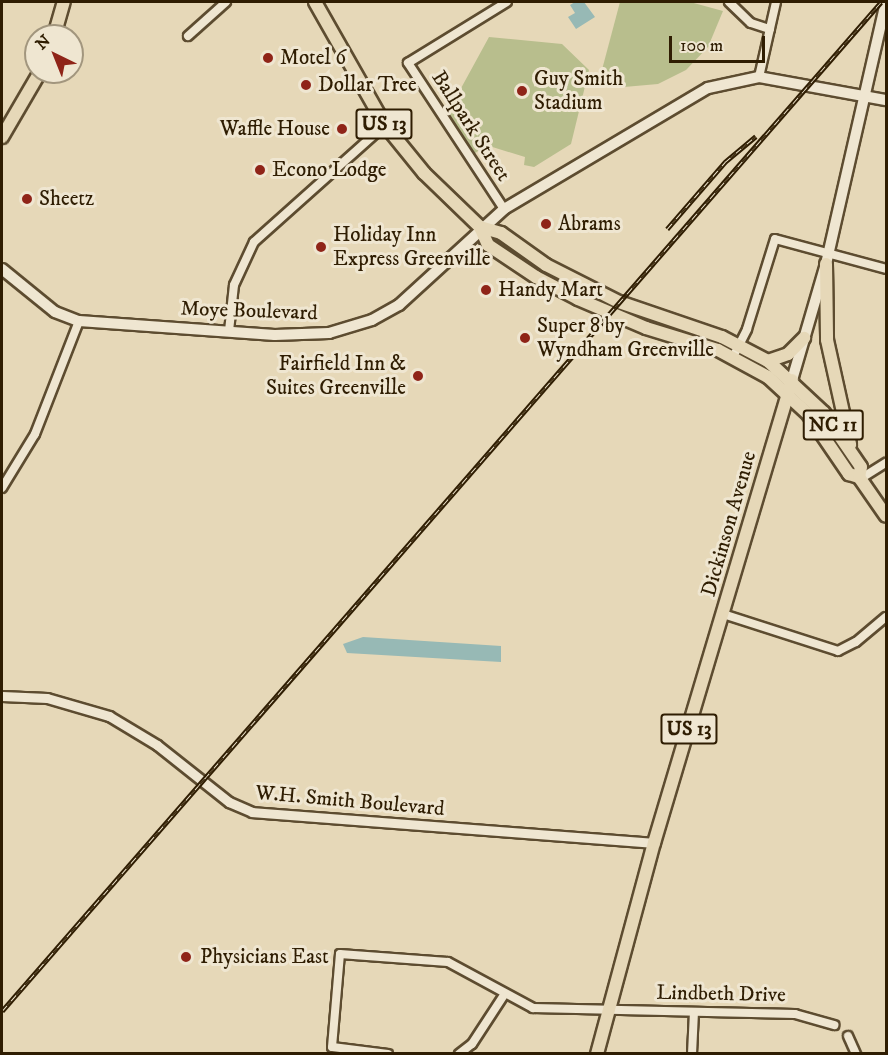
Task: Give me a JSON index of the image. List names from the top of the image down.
{
  "streets": {
    "main road": [
      "US 13",
      "Moye Boulevard",
      "NC 11",
      "Dickinson Avenue"
    ],
    "street": ["Ballpark Street", "W.H. Smith Boulevard", "Lindbeth Drive"]
  },
  "crossings": [
    ["US 13", "Moye Boulevard"],
    ["US 13", "NC 11"],
    ["US 13", "Dickinson Avenue"],
    ["Ballpark Street", "Moye Boulevard"],
    ["Moye Boulevard", "Dickinson Avenue"],
    ["NC 11", "Dickinson Avenue"],
    ["Dickinson Avenue", "W.H. Smith Boulevard"],
    ["Dickinson Avenue", "Lindbeth Drive"]
  ],
  "places": [
    "Motel 6",
    "Dollar Tree",
    "Guy Smith Stadium",
    "Waffle House",
    "Econo Lodge",
    "Sheetz",
    "Abrams",
    "Holiday Inn Express Greenville",
    "Handy Mart",
    "Super 8 by Wyndham Greenville",
    "Fairfield Inn & Suites Greenville",
    "Physicians East"
  ],
  "scale_bar": "100 m",
  "north": "top left"
}
